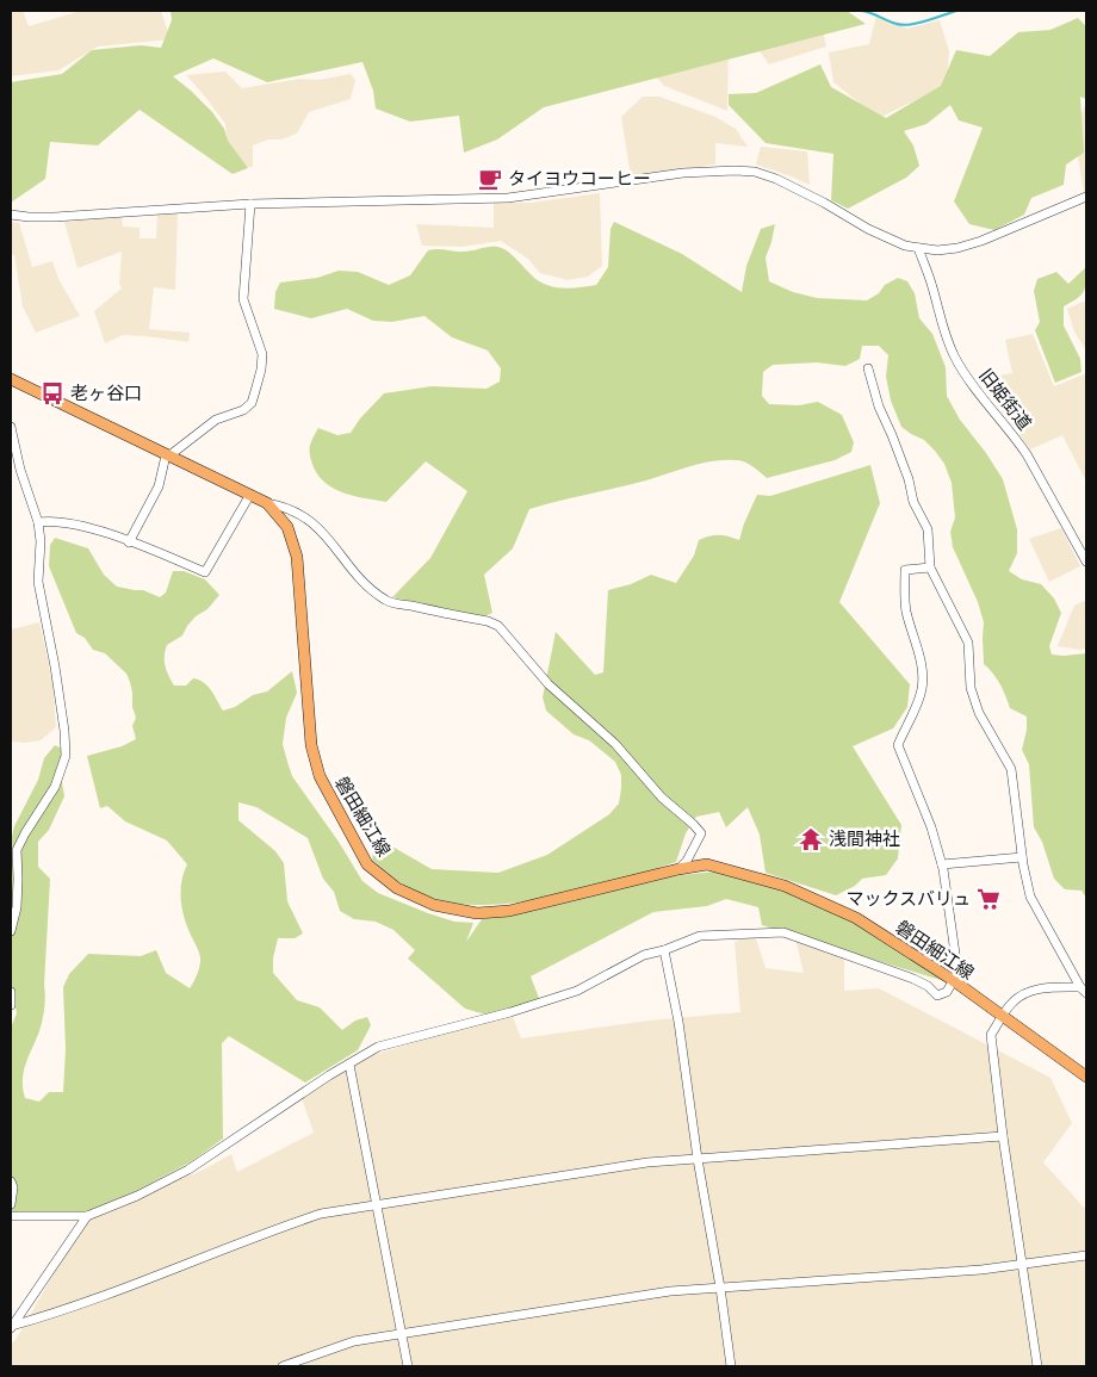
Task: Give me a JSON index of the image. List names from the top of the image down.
{
  "streets": {
    "main road": ["磐田細江線"],
    "street": ["旧姫街道"]
  },
  "places": {
    "cafe": ["タイヨウコーヒー"],
    "bus stop": ["老ヶ谷口"],
    "temple": ["浅間神社"],
    "supermarket": ["マックスバリュ"]
  }
}
